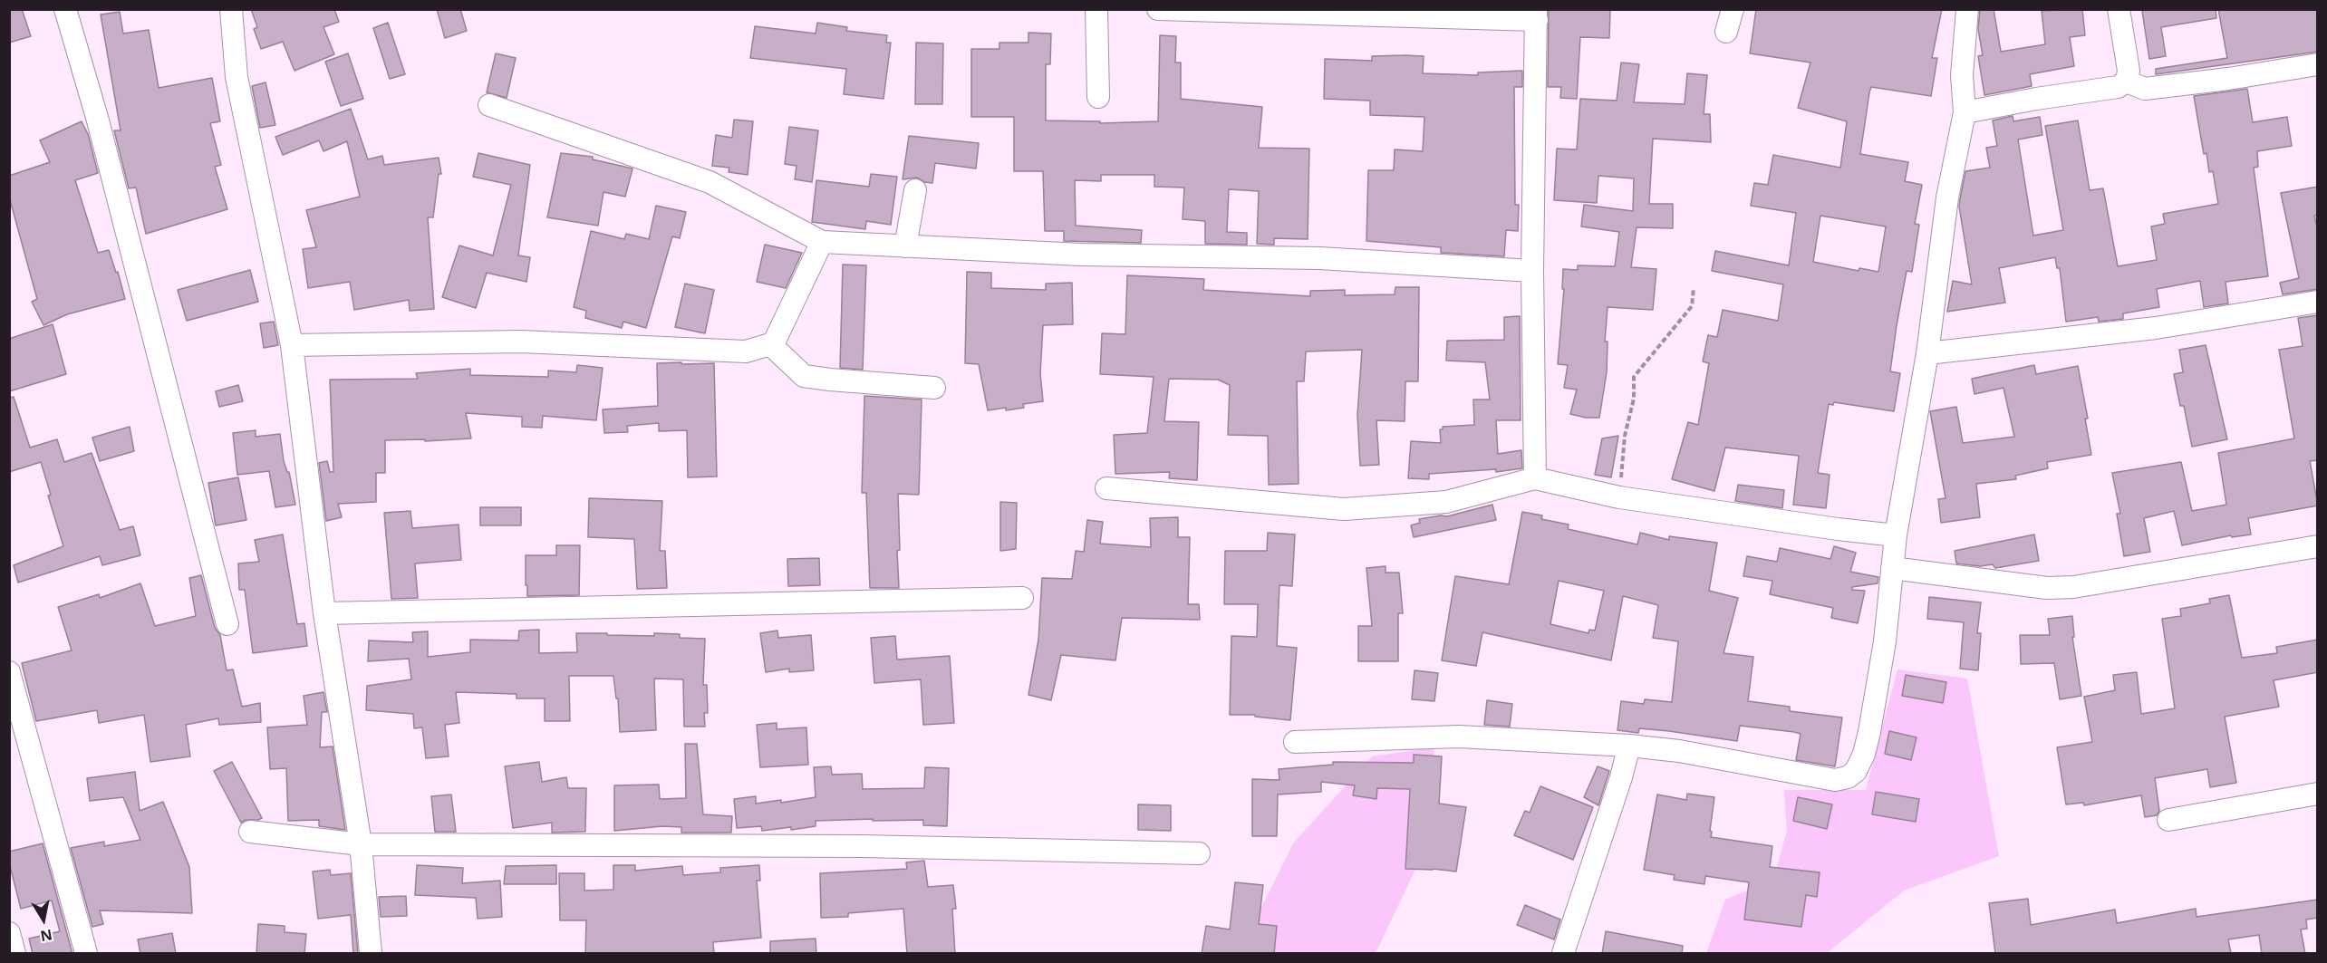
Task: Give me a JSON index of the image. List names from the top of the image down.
{
  "north": "bottom"
}
